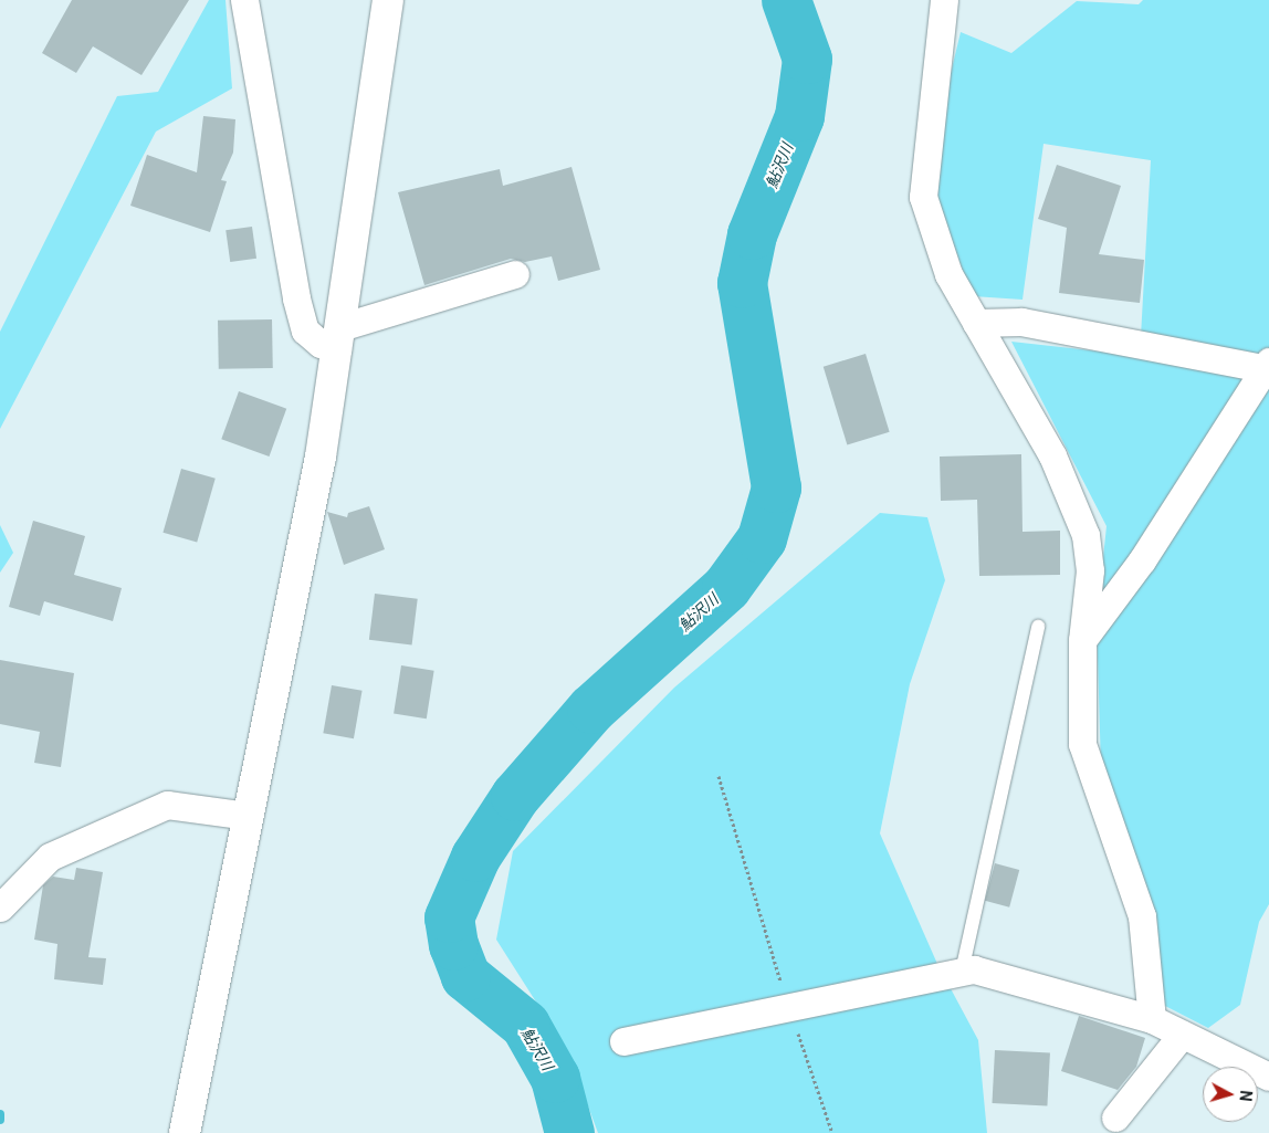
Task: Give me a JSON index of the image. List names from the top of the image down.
{
  "water": ["鮎沢川"],
  "north": "right"
}
